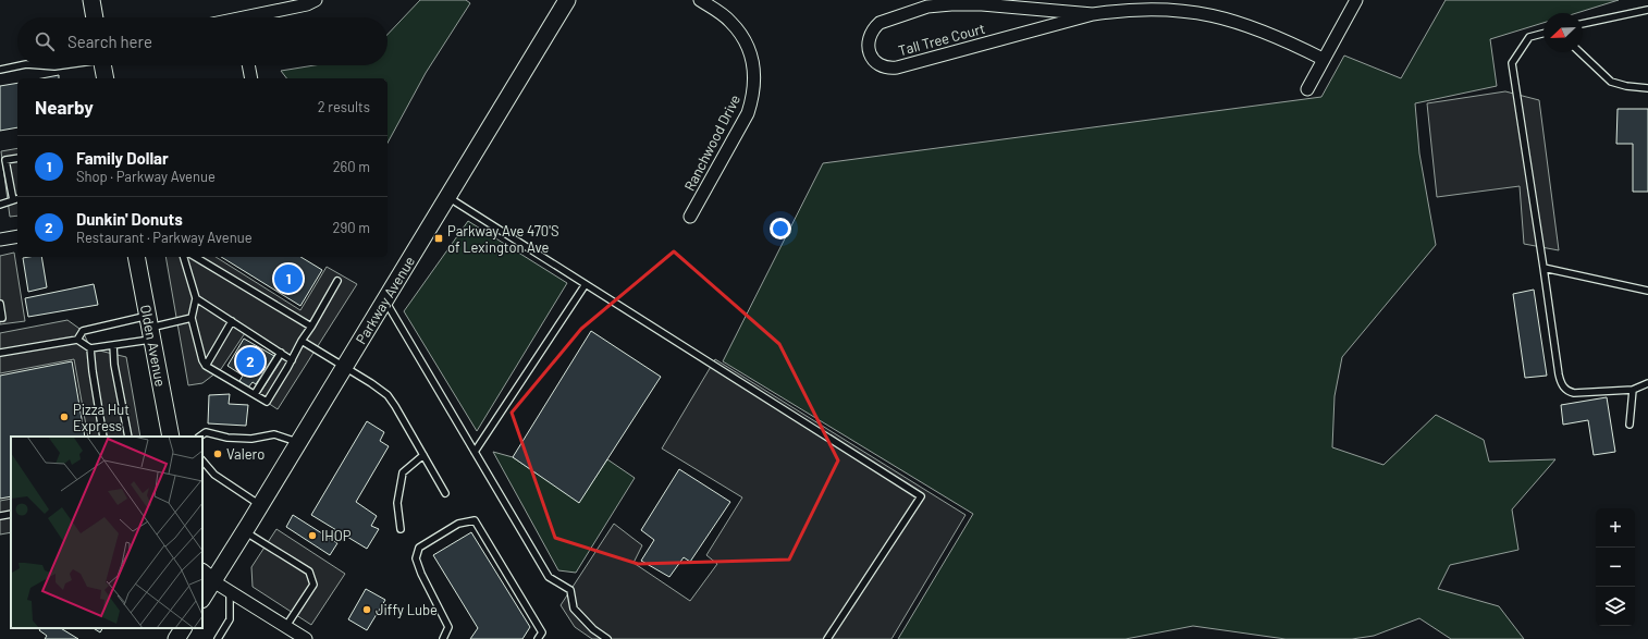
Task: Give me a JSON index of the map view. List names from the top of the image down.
{
  "streets": {
    "main road": ["Parkway Avenue", "Olden Avenue"],
    "street": ["Tall Tree Court", "Ranchwood Drive"]
  },
  "places": {
    "transit": ["Parkway Ave 470'S of Lexington Ave"],
    "other": [
      "Pizza Hut Express",
      "Valero",
      "IHOP",
      "Jiffy Lube"
    ]
  },
  "north": "bottom left",
  "page": {
    "search": "Search here",
    "heading": ["Nearby", "2 results"],
    "list": [
      {
        "mark": "1",
        "name": "Family Dollar",
        "note": "Shop · Parkway Avenue",
        "value": "260 m"
      },
      {
        "mark": "2",
        "name": "Dunkin' Donuts",
        "note": "Restaurant · Parkway Avenue",
        "value": "290 m"
      }
    ],
    "pins": ["1", "2"],
    "map_buttons": ["+", "−"]
  }
}
